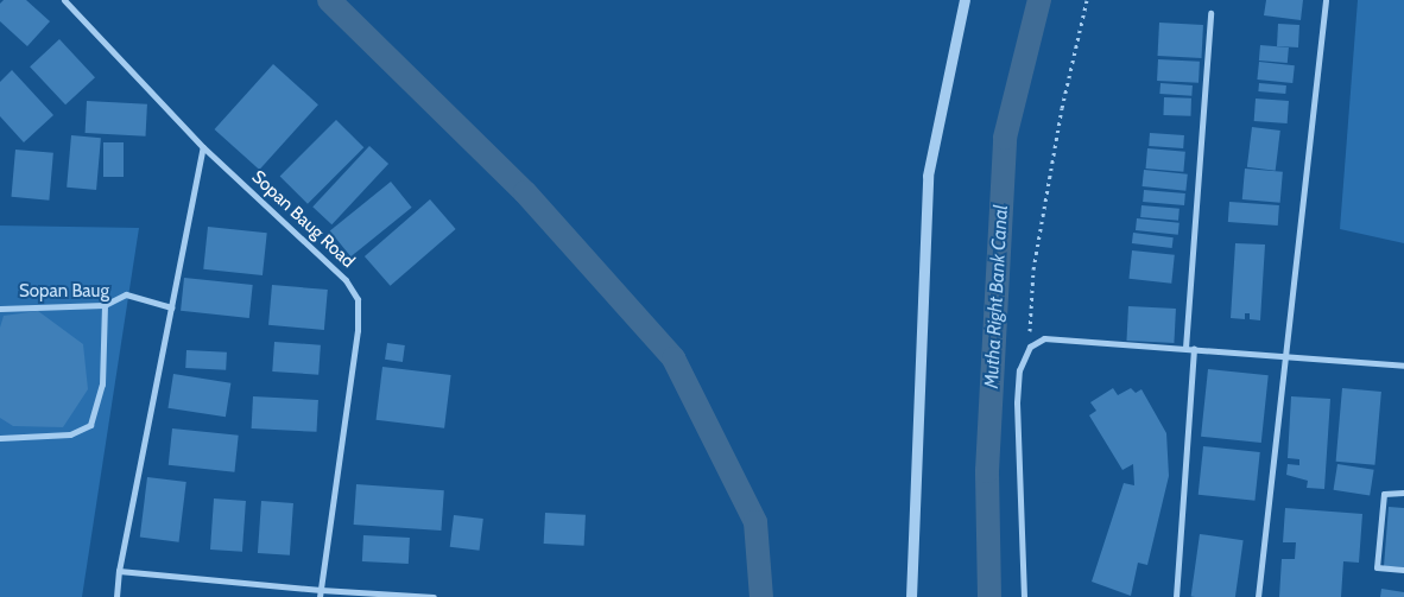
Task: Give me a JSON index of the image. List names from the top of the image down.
{
  "streets": {
    "street": ["Sopan Baug Road"]
  },
  "water": ["Mutha Right Bank Canal"],
  "parks": ["Sopan Baug"]
}
